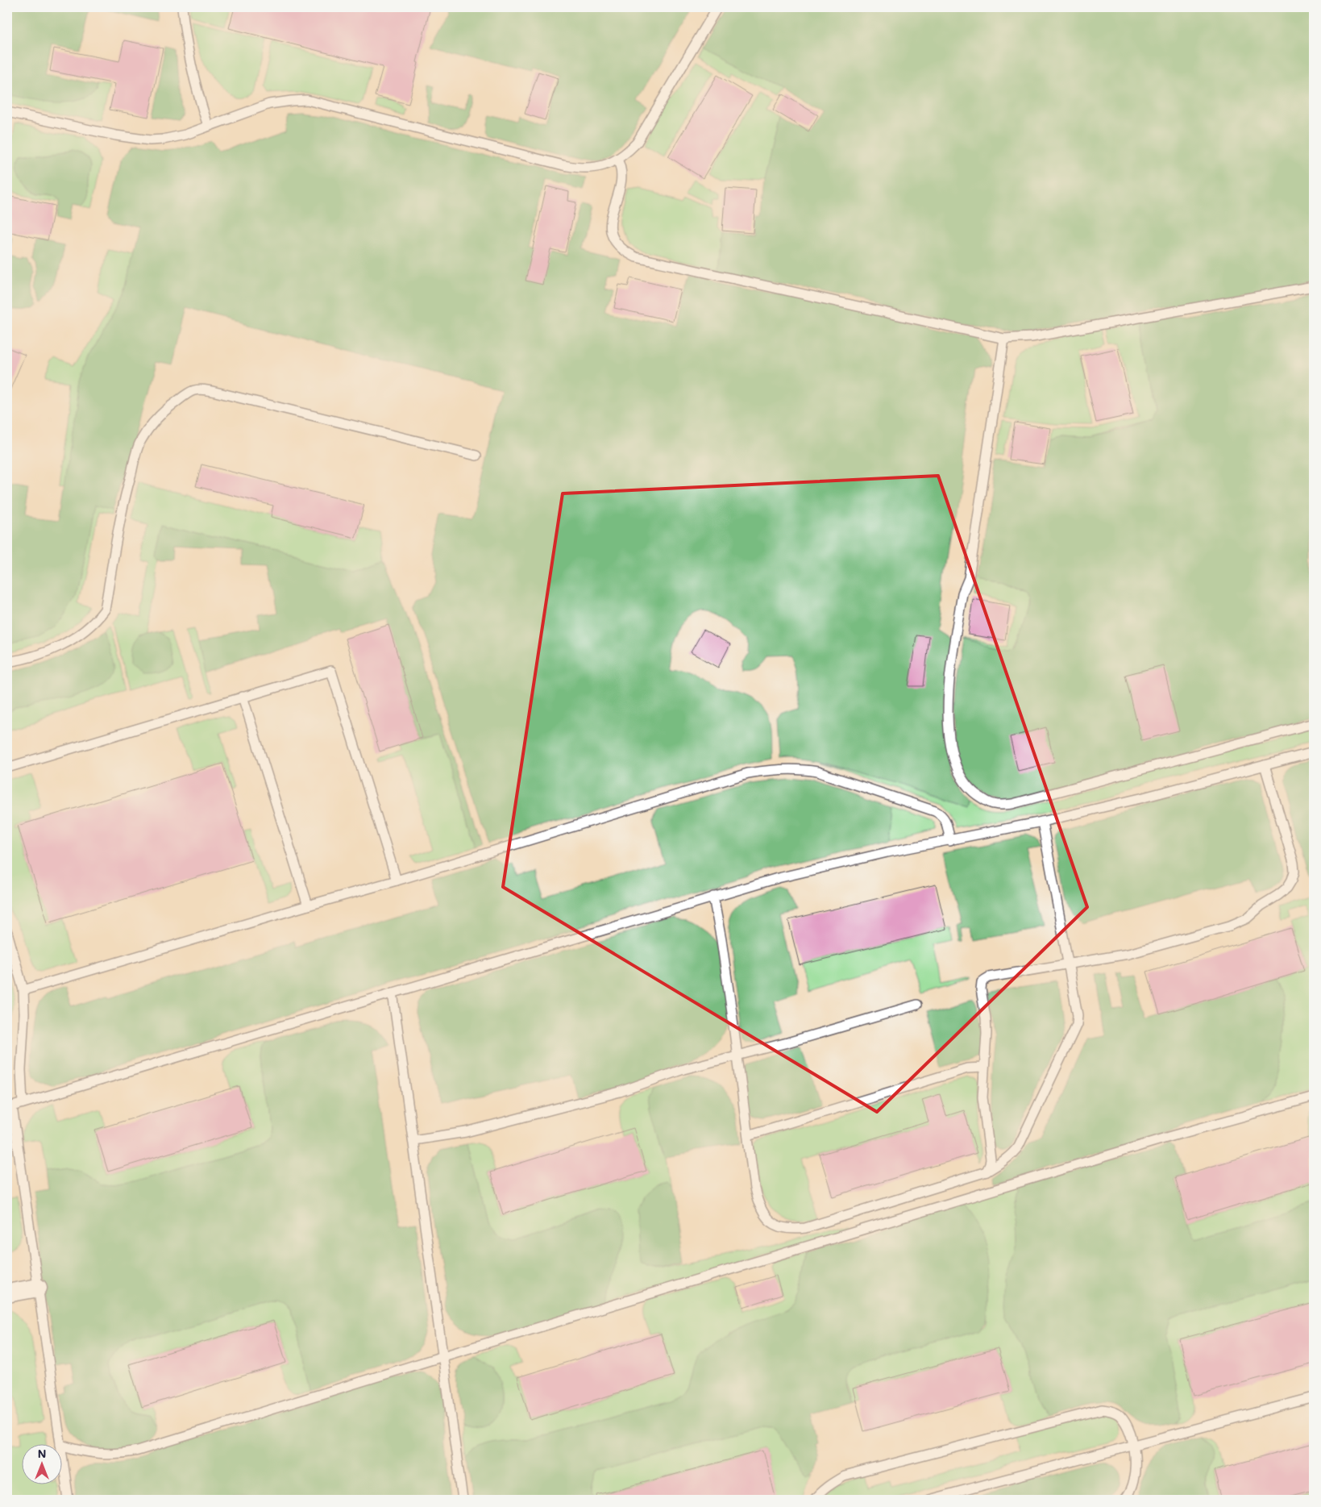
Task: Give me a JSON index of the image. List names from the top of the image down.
{
  "north": "top"
}
